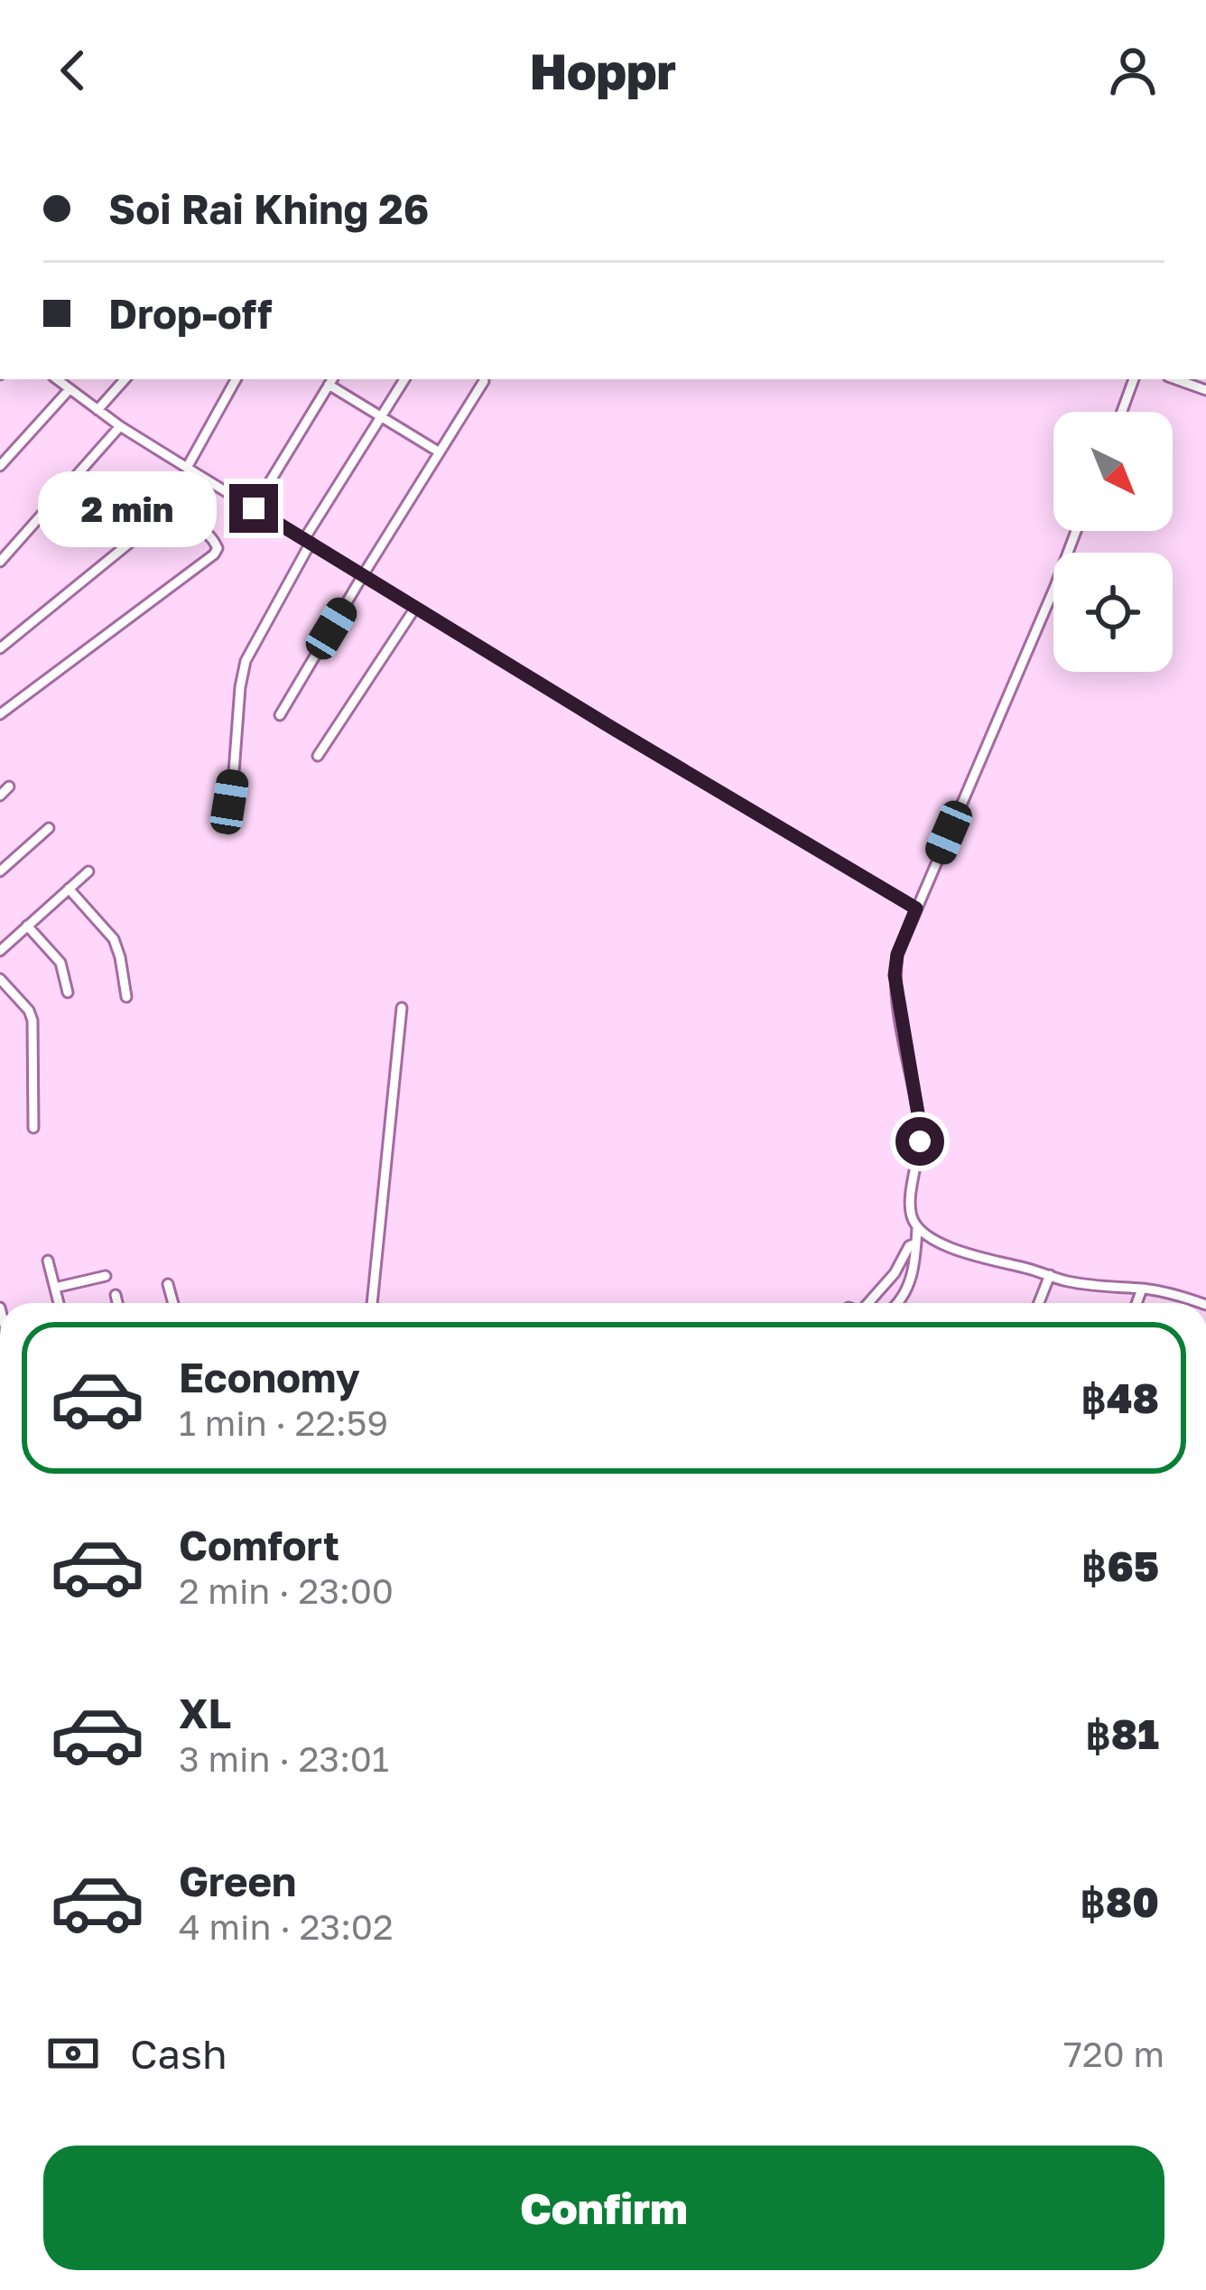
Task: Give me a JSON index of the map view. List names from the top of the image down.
{
  "north": "bottom right",
  "page": {
    "header": "Hoppr",
    "banner": ["Soi Rai Khing 26", "Drop-off"],
    "bubble": "2 min",
    "list": [
      {
        "name": "Economy",
        "note": "1 min · 22:59",
        "value": "฿48"
      },
      {
        "name": "Comfort",
        "note": "2 min · 23:00",
        "value": "฿65"
      },
      {
        "name": "XL",
        "note": "3 min · 23:01",
        "value": "฿81"
      },
      {
        "name": "Green",
        "note": "4 min · 23:02",
        "value": "฿80"
      }
    ],
    "pay": ["Cash", "720 m"],
    "buttons": "Confirm"
  }
}
